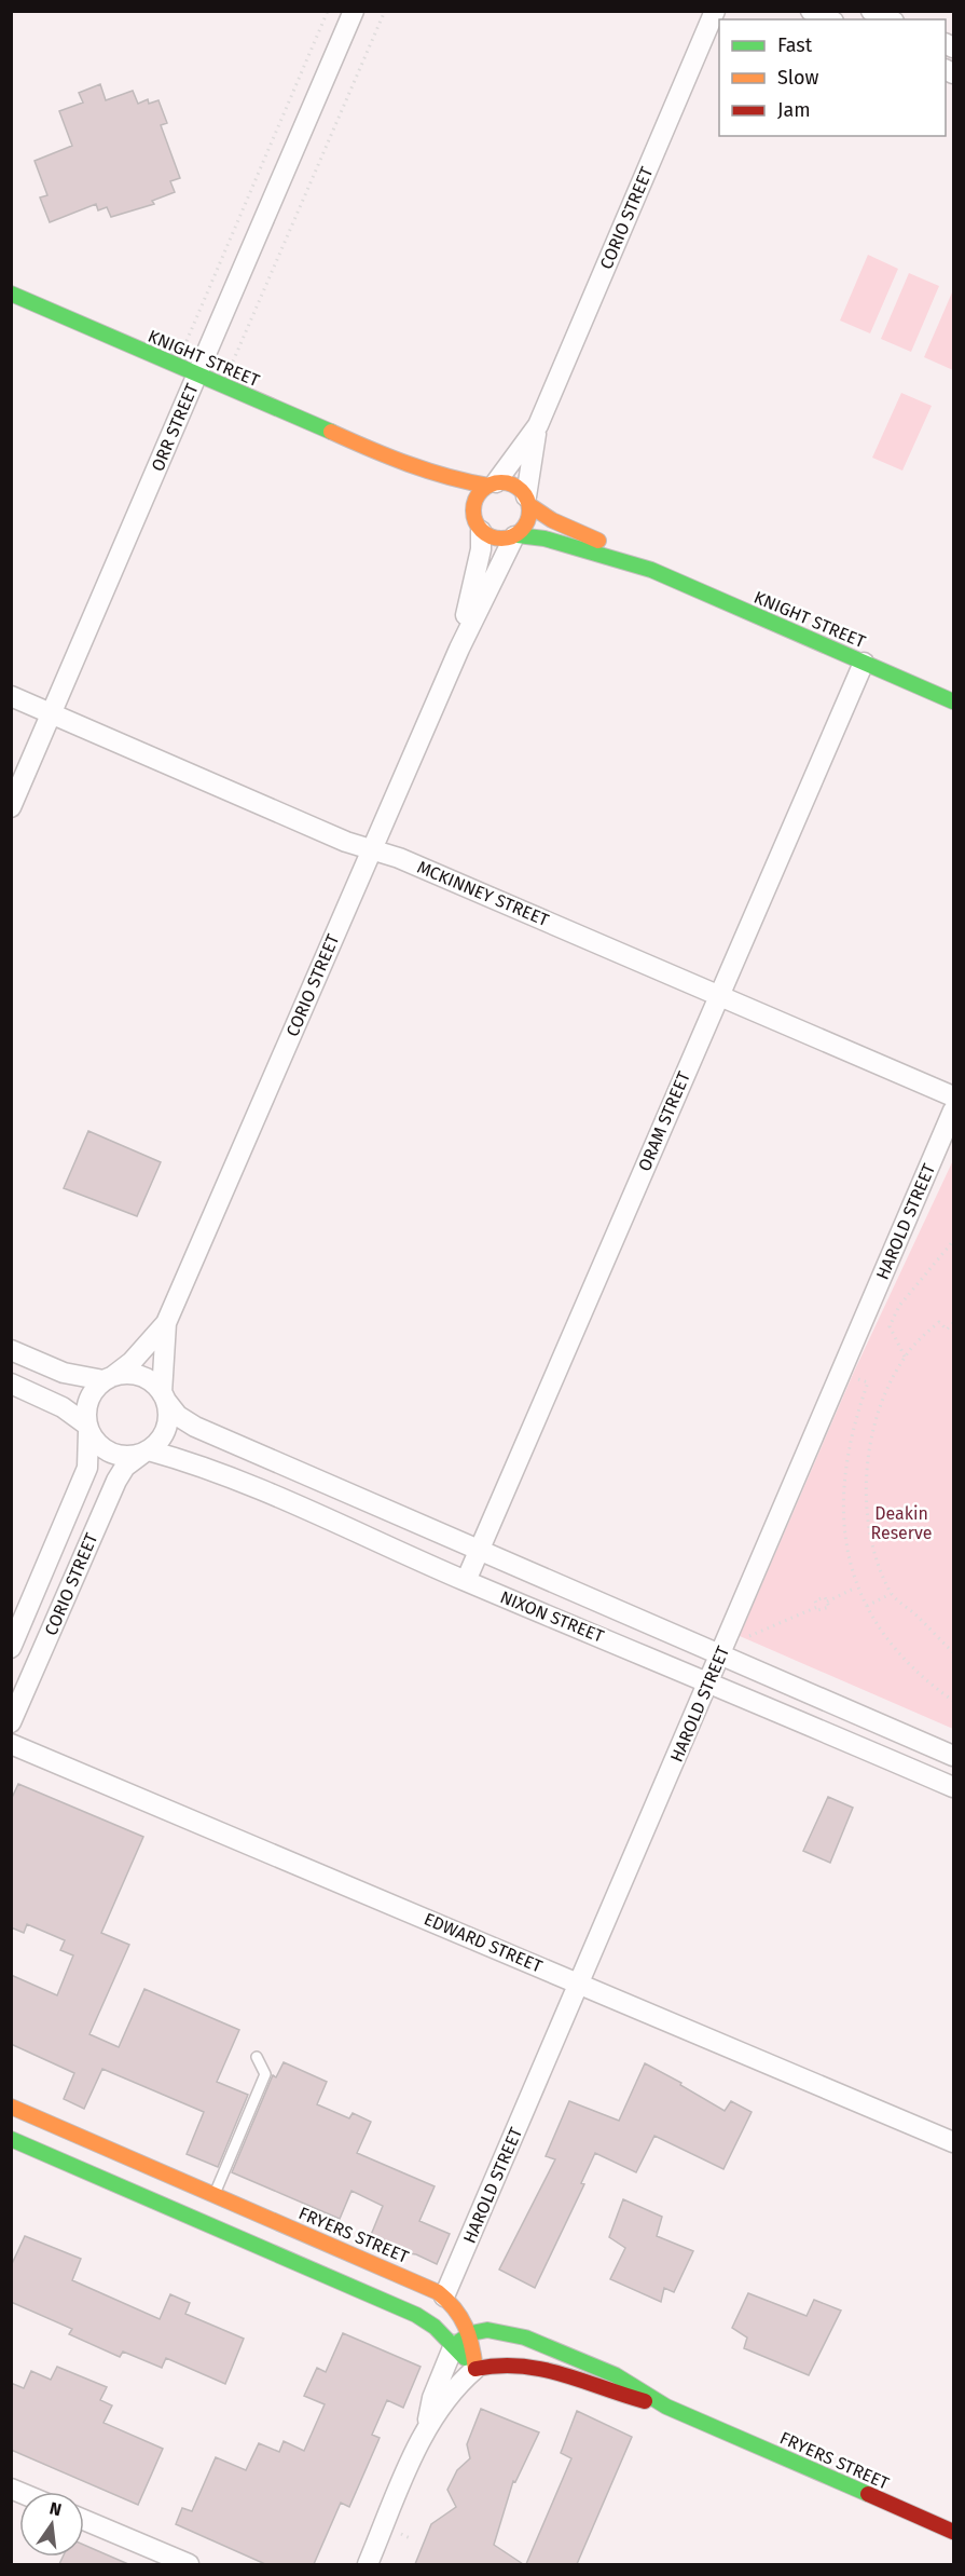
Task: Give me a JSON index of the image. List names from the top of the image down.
{
  "streets": {
    "street": [
      "CORIO STREET",
      "KNIGHT STREET",
      "ORR STREET",
      "MCKINNEY STREET",
      "ORAM STREET",
      "HAROLD STREET",
      "NIXON STREET",
      "EDWARD STREET",
      "FRYERS STREET"
    ]
  },
  "crossings": [
    ["CORIO STREET", "KNIGHT STREET"],
    ["CORIO STREET", "MCKINNEY STREET"],
    ["CORIO STREET", "NIXON STREET"],
    ["KNIGHT STREET", "ORR STREET"],
    ["KNIGHT STREET", "ORAM STREET"],
    ["ORR STREET", "MCKINNEY STREET"],
    ["MCKINNEY STREET", "ORAM STREET"],
    ["ORAM STREET", "NIXON STREET"],
    ["HAROLD STREET", "NIXON STREET"],
    ["HAROLD STREET", "EDWARD STREET"],
    ["HAROLD STREET", "FRYERS STREET"]
  ],
  "parks": ["Deakin Reserve"],
  "legend": ["Fast", "Slow", "Jam"],
  "north": "top"
}
